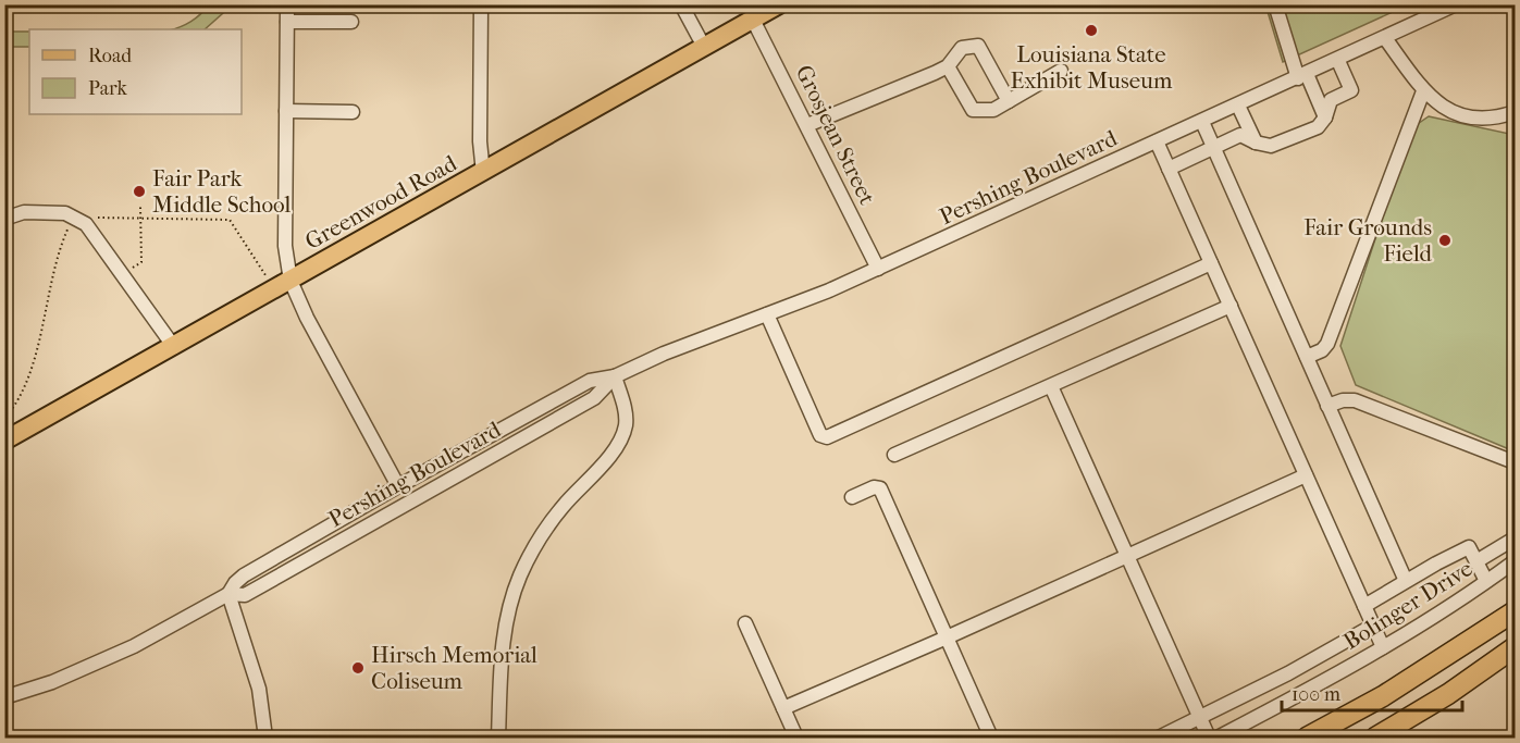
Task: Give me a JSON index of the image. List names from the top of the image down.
{
  "streets": {
    "main road": ["Greenwood Road"],
    "street": ["Grosjean Street", "Pershing Boulevard", "Bolinger Drive"]
  },
  "crossings": [
    ["Grosjean Street", "Pershing Boulevard"],
    ["Grosjean Street", "Greenwood Road"]
  ],
  "places": [
    "Louisiana State Exhibit Museum",
    "Fair Park Middle School",
    "Fair Grounds Field",
    "Hirsch Memorial Coliseum"
  ],
  "legend": ["Road", "Park"],
  "scale_bar": "100 m"
}
